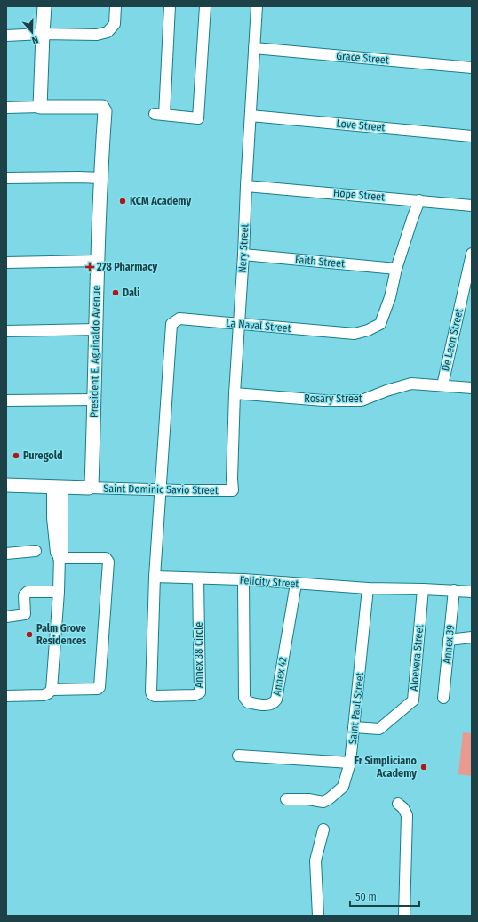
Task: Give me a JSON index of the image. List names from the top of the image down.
{
  "streets": {
    "main road": ["President E. Aguinaldo Avenue"],
    "street": [
      "Grace Street",
      "Love Street",
      "Hope Street",
      "Nery Street",
      "Faith Street",
      "La Naval Street",
      "De Leon Street",
      "Rosary Street",
      "Saint Dominic Savio Street",
      "Felicity Street",
      "Annex 39",
      "Annex 38 Circle",
      "Aloevera Street",
      "Annex 42",
      "Saint Paul Street"
    ]
  },
  "crossings": [
    ["Grace Street", "Nery Street"],
    ["Love Street", "Nery Street"],
    ["Hope Street", "Nery Street"],
    ["Hope Street", "La Naval Street"],
    ["Nery Street", "Faith Street"],
    ["Nery Street", "La Naval Street"],
    ["Nery Street", "Rosary Street"],
    ["Nery Street", "Saint Dominic Savio Street"],
    ["Faith Street", "La Naval Street"],
    ["La Naval Street", "Saint Dominic Savio Street"],
    ["De Leon Street", "Rosary Street"],
    ["President E. Aguinaldo Avenue", "Saint Dominic Savio Street"],
    ["Felicity Street", "Annex 39"],
    ["Felicity Street", "Annex 38 Circle"],
    ["Felicity Street", "Aloevera Street"],
    ["Felicity Street", "Annex 42"],
    ["Felicity Street", "Saint Paul Street"],
    ["Aloevera Street", "Saint Paul Street"]
  ],
  "places": {
    "other": [
      "KCM Academy",
      "Dali",
      "Puregold",
      "Palm Grove Residences",
      "Fr Simpliciano Academy"
    ],
    "health": ["278 Pharmacy"]
  },
  "scale_bar": "50 m",
  "north": "bottom"
}
